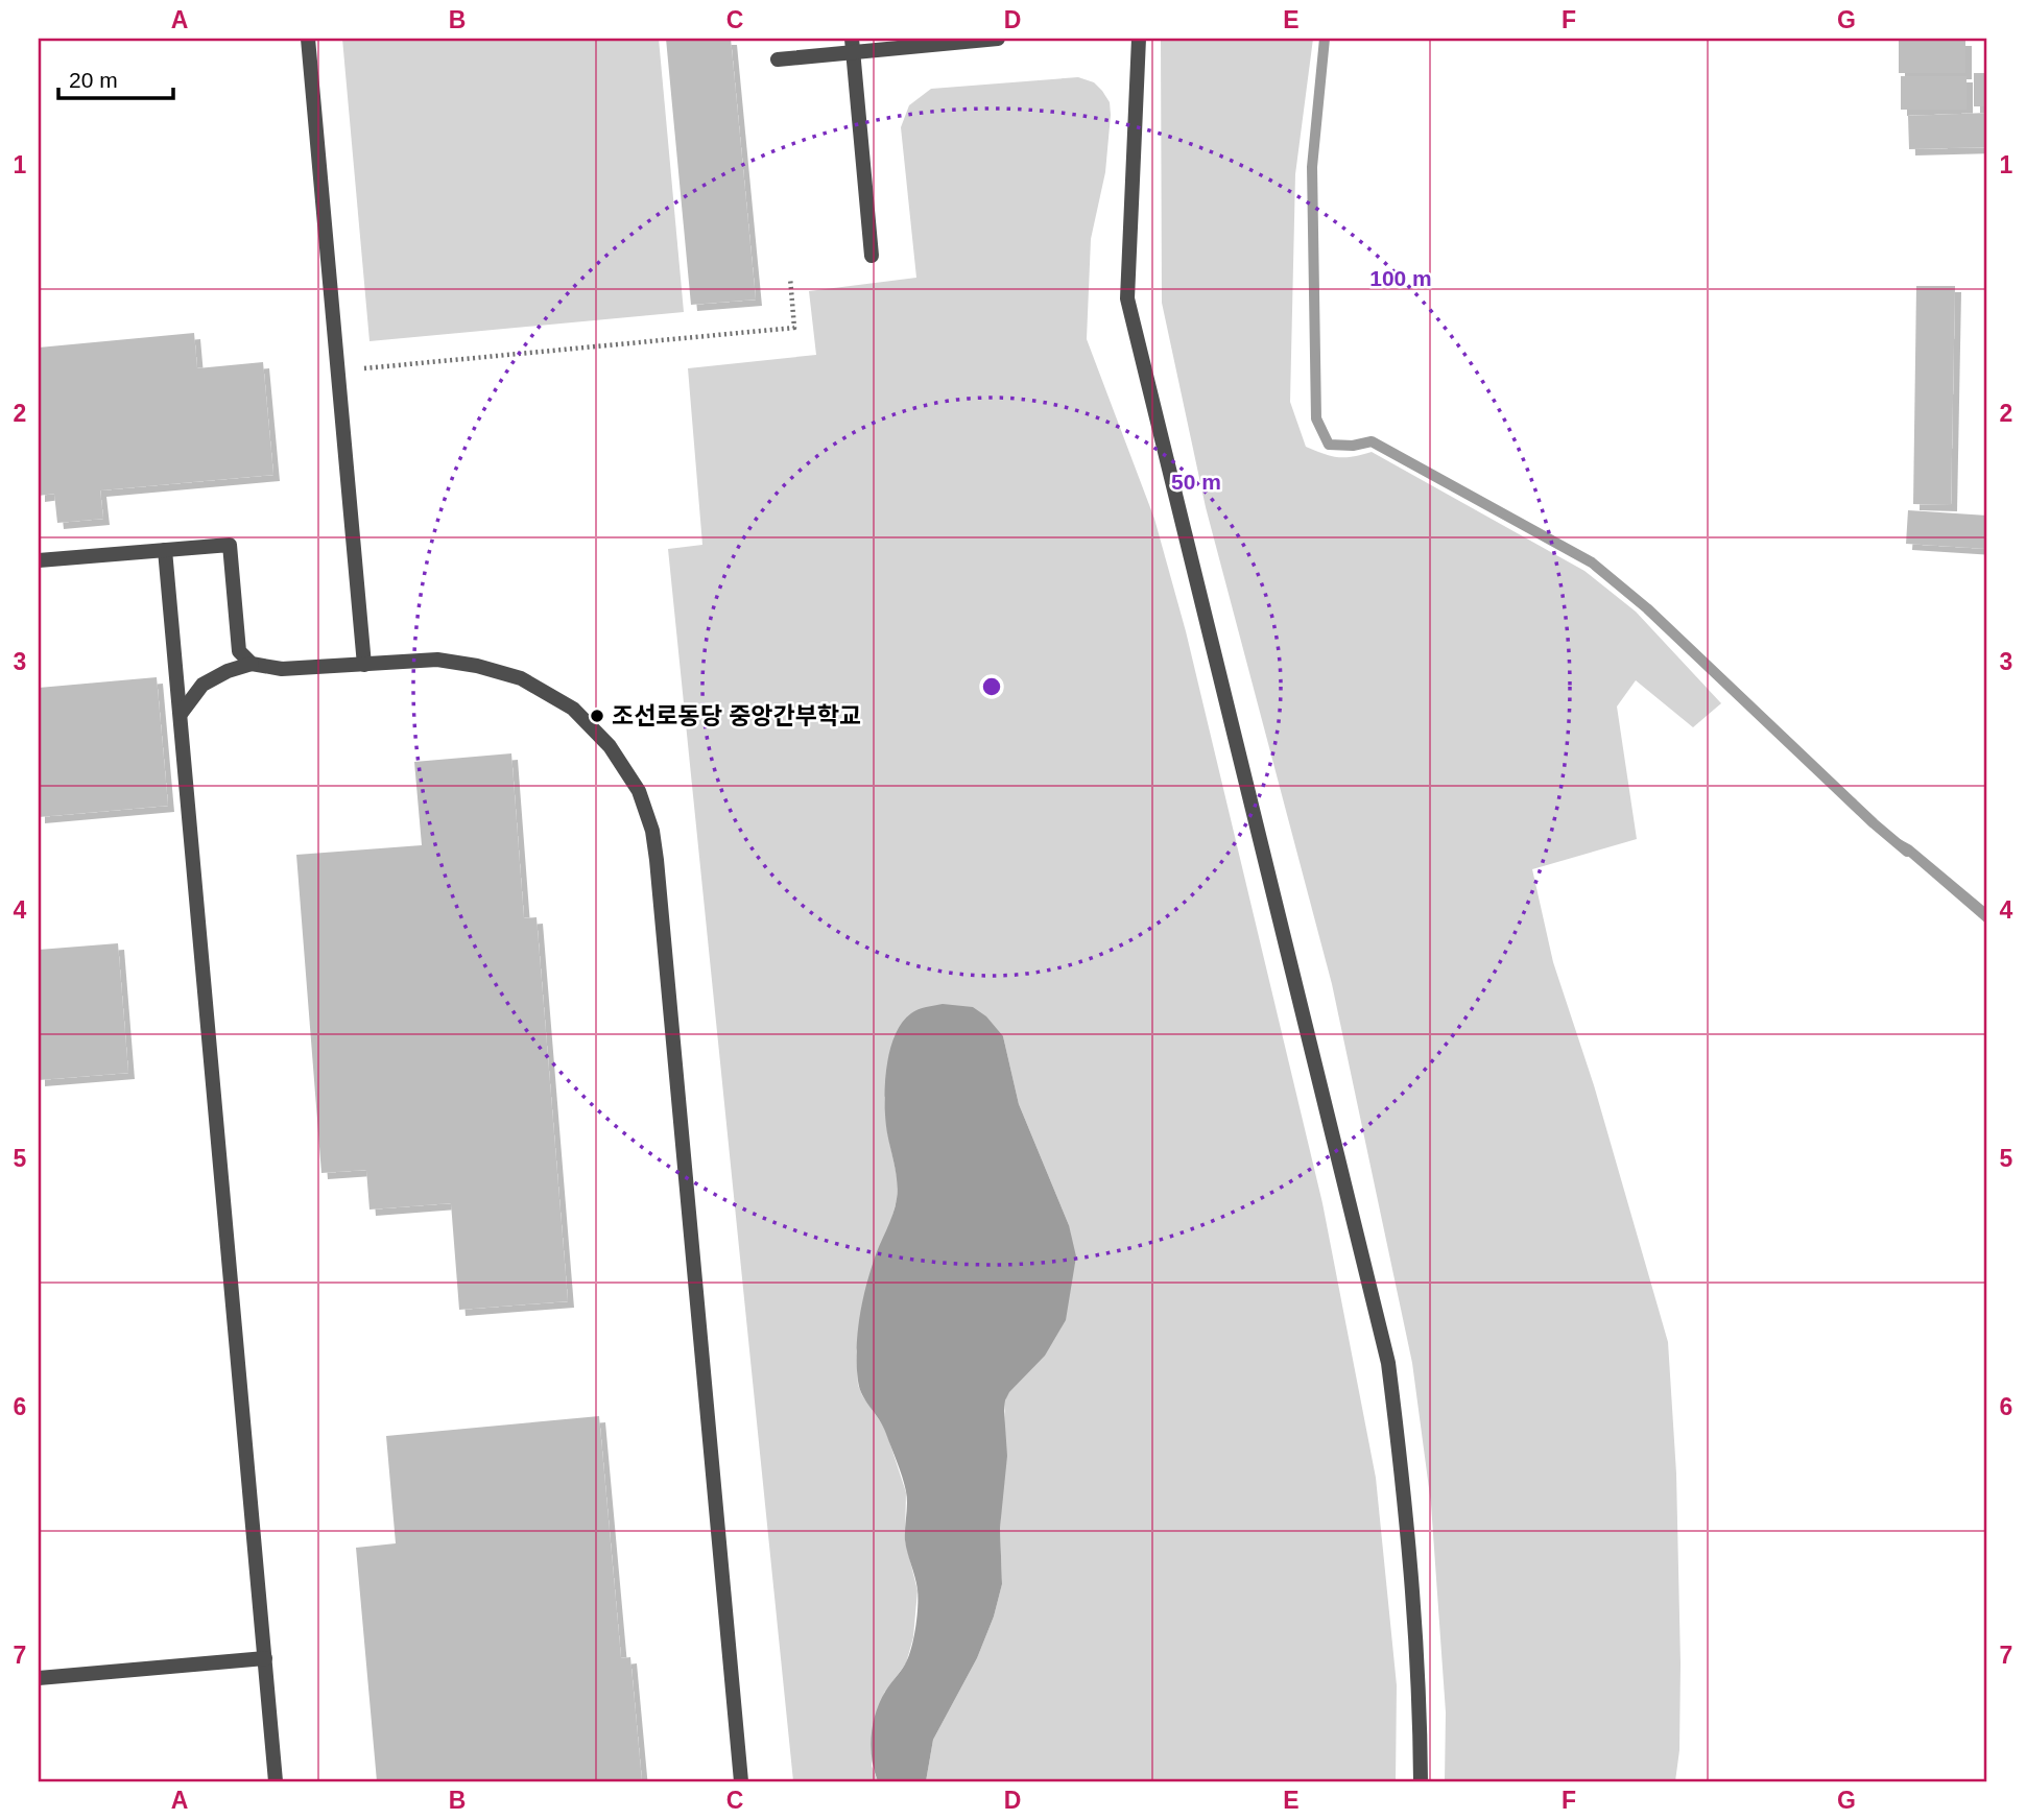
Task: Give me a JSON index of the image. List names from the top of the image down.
{
  "places": ["조선로동당 중앙간부학교"],
  "scale_bar": "20 m",
  "grid": {
    "columns": [
      "A",
      "B",
      "C",
      "D",
      "E",
      "F",
      "G"
    ],
    "rows": [
      "1",
      "2",
      "3",
      "4",
      "5",
      "6",
      "7"
    ]
  },
  "rings": ["100 m", "50 m"]
}
